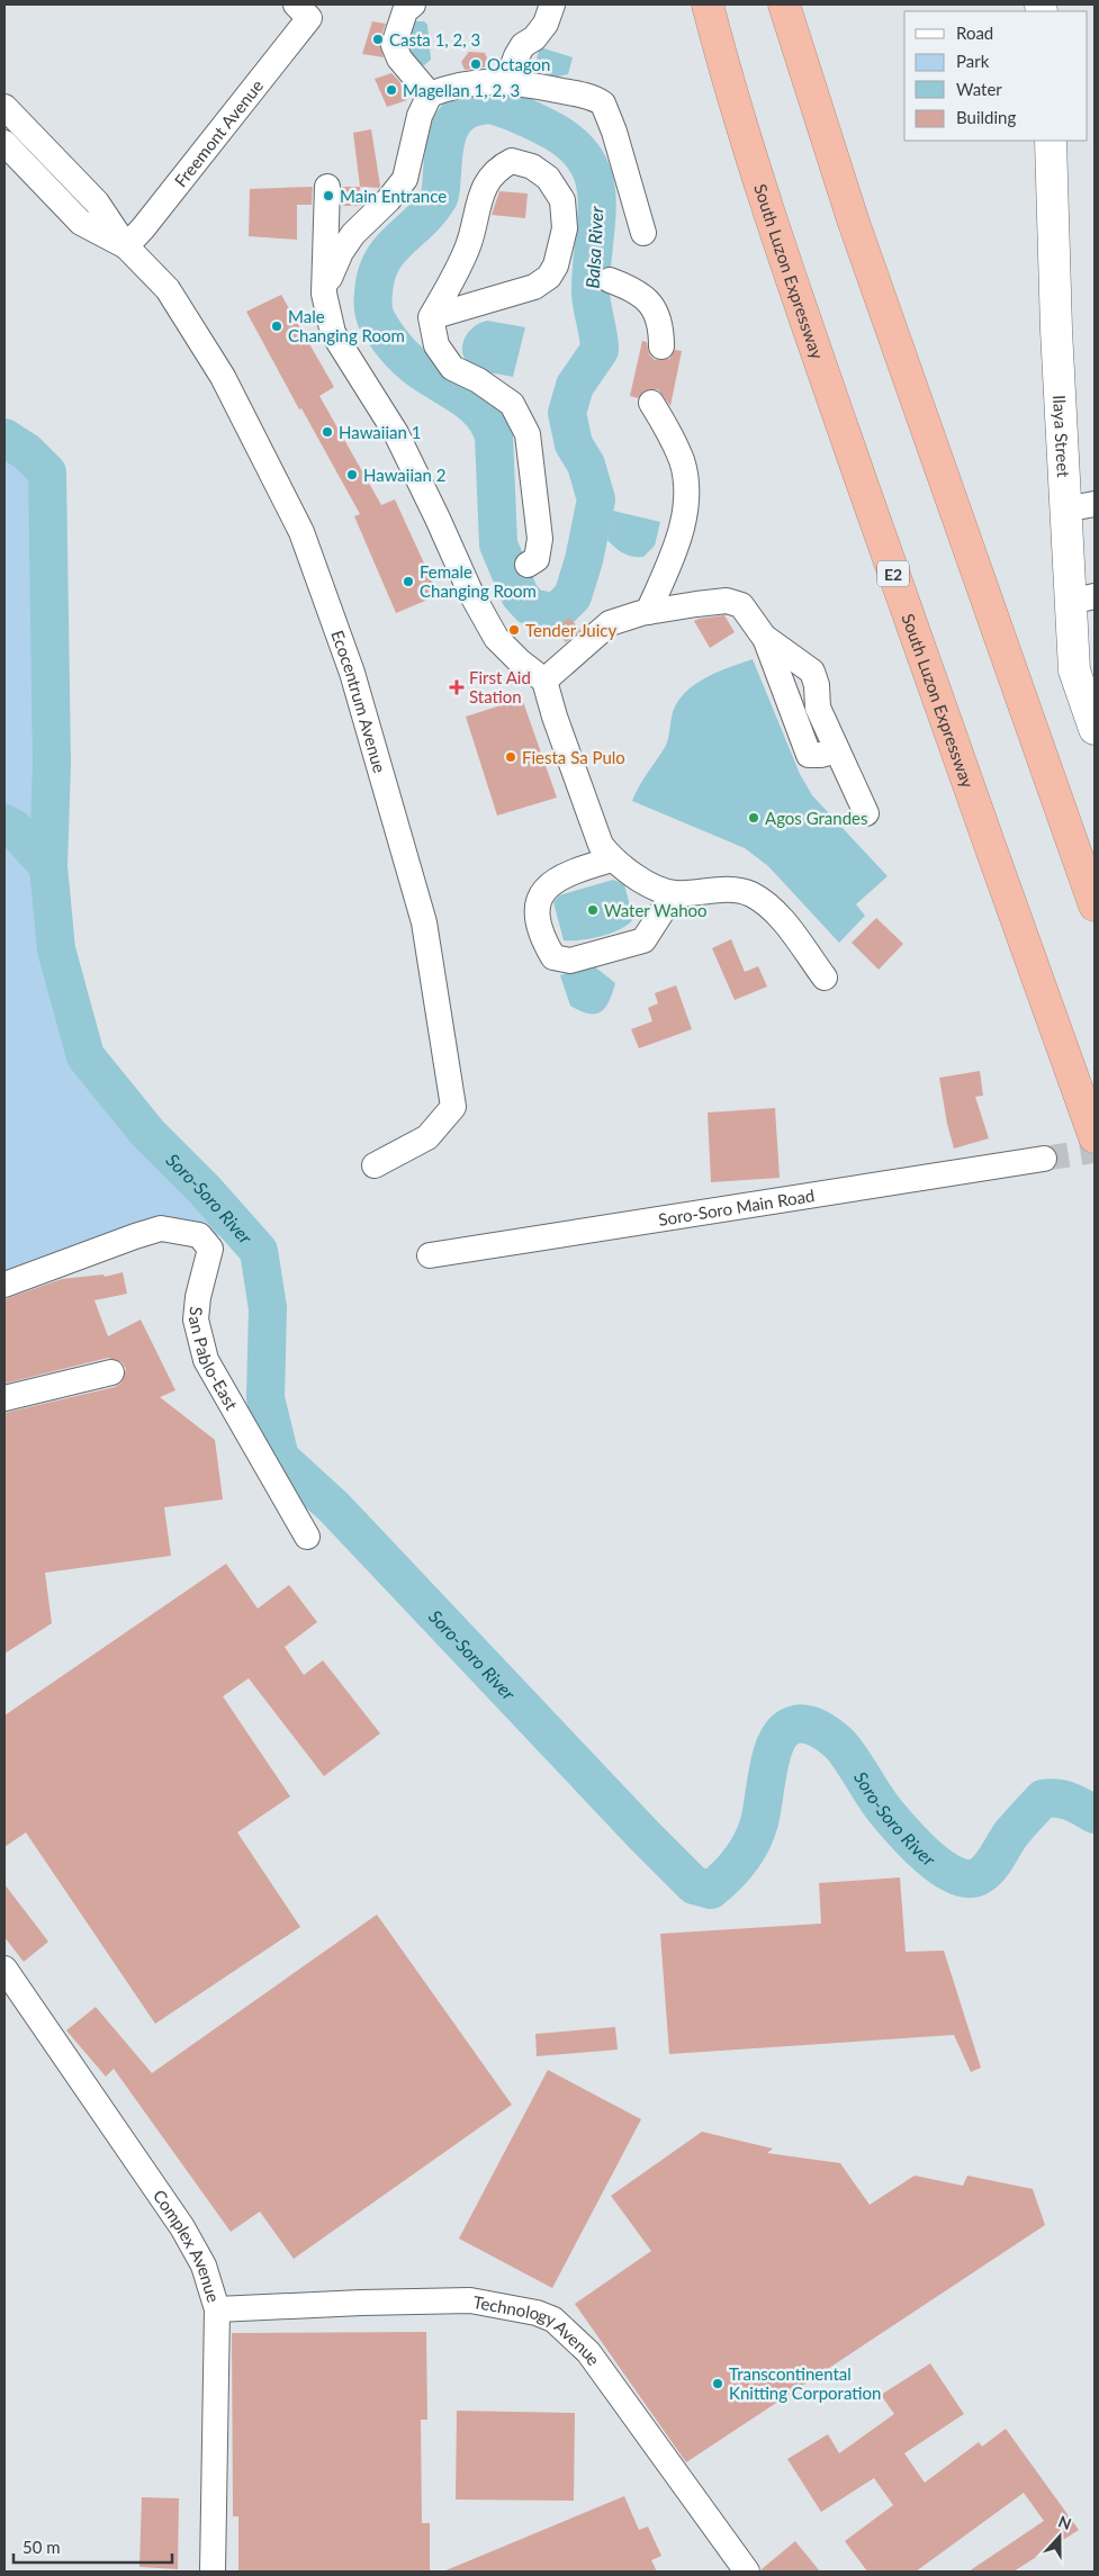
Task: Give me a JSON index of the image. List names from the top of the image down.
{
  "streets": {
    "highway": ["South Luzon Expressway", "E2"],
    "street": [
      "Freemont Avenue",
      "Ilaya Street",
      "Ecocentrum Avenue",
      "Soro-Soro Main Road",
      "San Pablo-East",
      "Complex Avenue",
      "Technology Avenue"
    ]
  },
  "crossings": [
    ["Freemont Avenue", "Ecocentrum Avenue"],
    ["Complex Avenue", "Technology Avenue"]
  ],
  "water": ["Balsa River", "Soro-Soro River"],
  "places": {
    "other": [
      "Casta 1, 2, 3",
      "Octagon",
      "Magellan 1, 2, 3",
      "Main Entrance",
      "Male Changing Room",
      "Hawaiian 1",
      "Hawaiian 2",
      "Female Changing Room",
      "Tender Juicy",
      "Fiesta Sa Pulo",
      "Agos Grandes",
      "Water Wahoo",
      "Transcontinental Knitting Corporation"
    ],
    "health": ["First Aid Station"]
  },
  "legend": [
    "Road",
    "Park",
    "Water",
    "Building"
  ],
  "scale_bar": "50 m",
  "north": "top"
}
